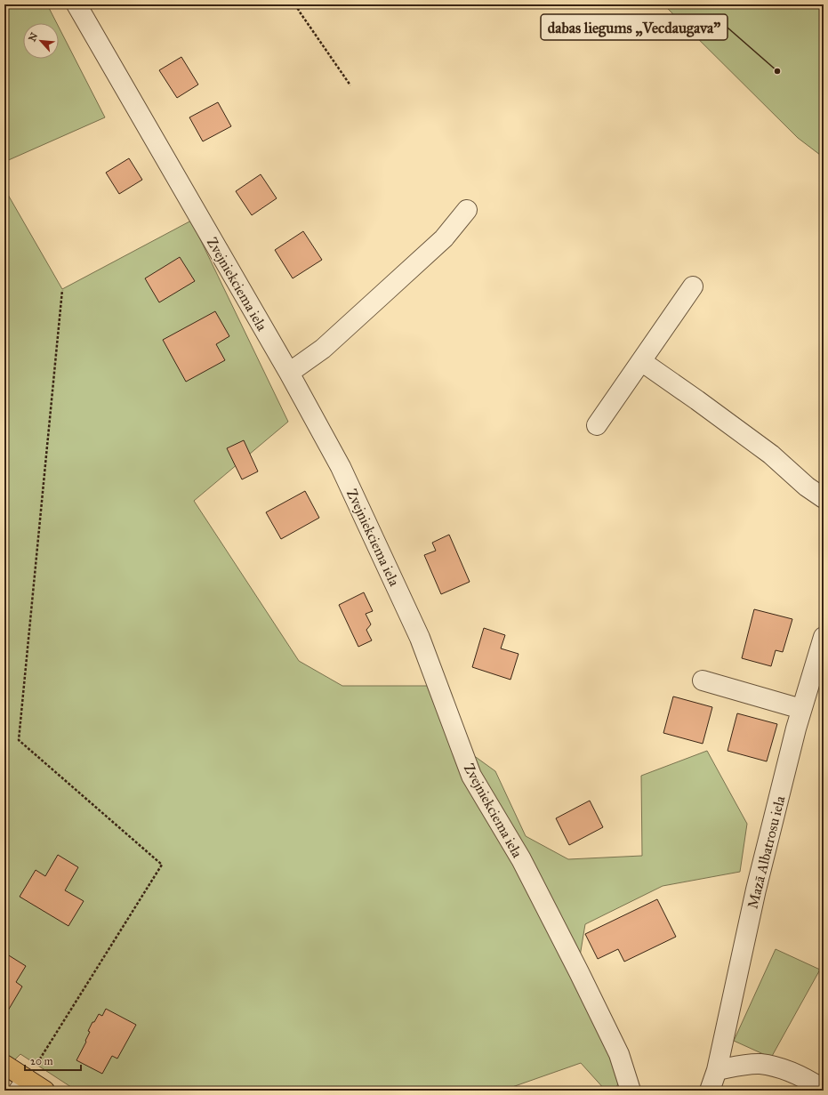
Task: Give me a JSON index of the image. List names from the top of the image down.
{
  "streets": {
    "street": ["Zvejniekciema iela", "Mazā Albatrosu iela"]
  },
  "places": ["dabas liegums „Vecdaugava”"],
  "scale_bar": "20 m",
  "north": "top left"
}
